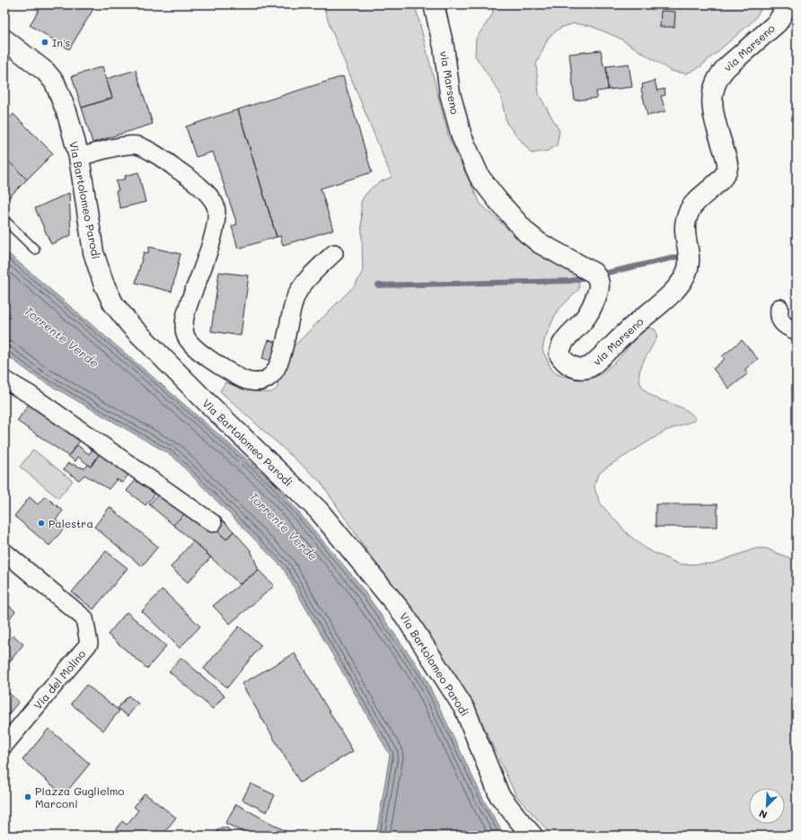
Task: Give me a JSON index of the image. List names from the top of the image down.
{
  "streets": {
    "main road": ["via Marseno", "Via Bartolomeo Parodi"],
    "street": ["Via del Molino"]
  },
  "water": ["Torrente Verde"],
  "places": ["In's", "Palestra", "Piazza Guglielmo Marconi"],
  "north": "bottom left"
}
